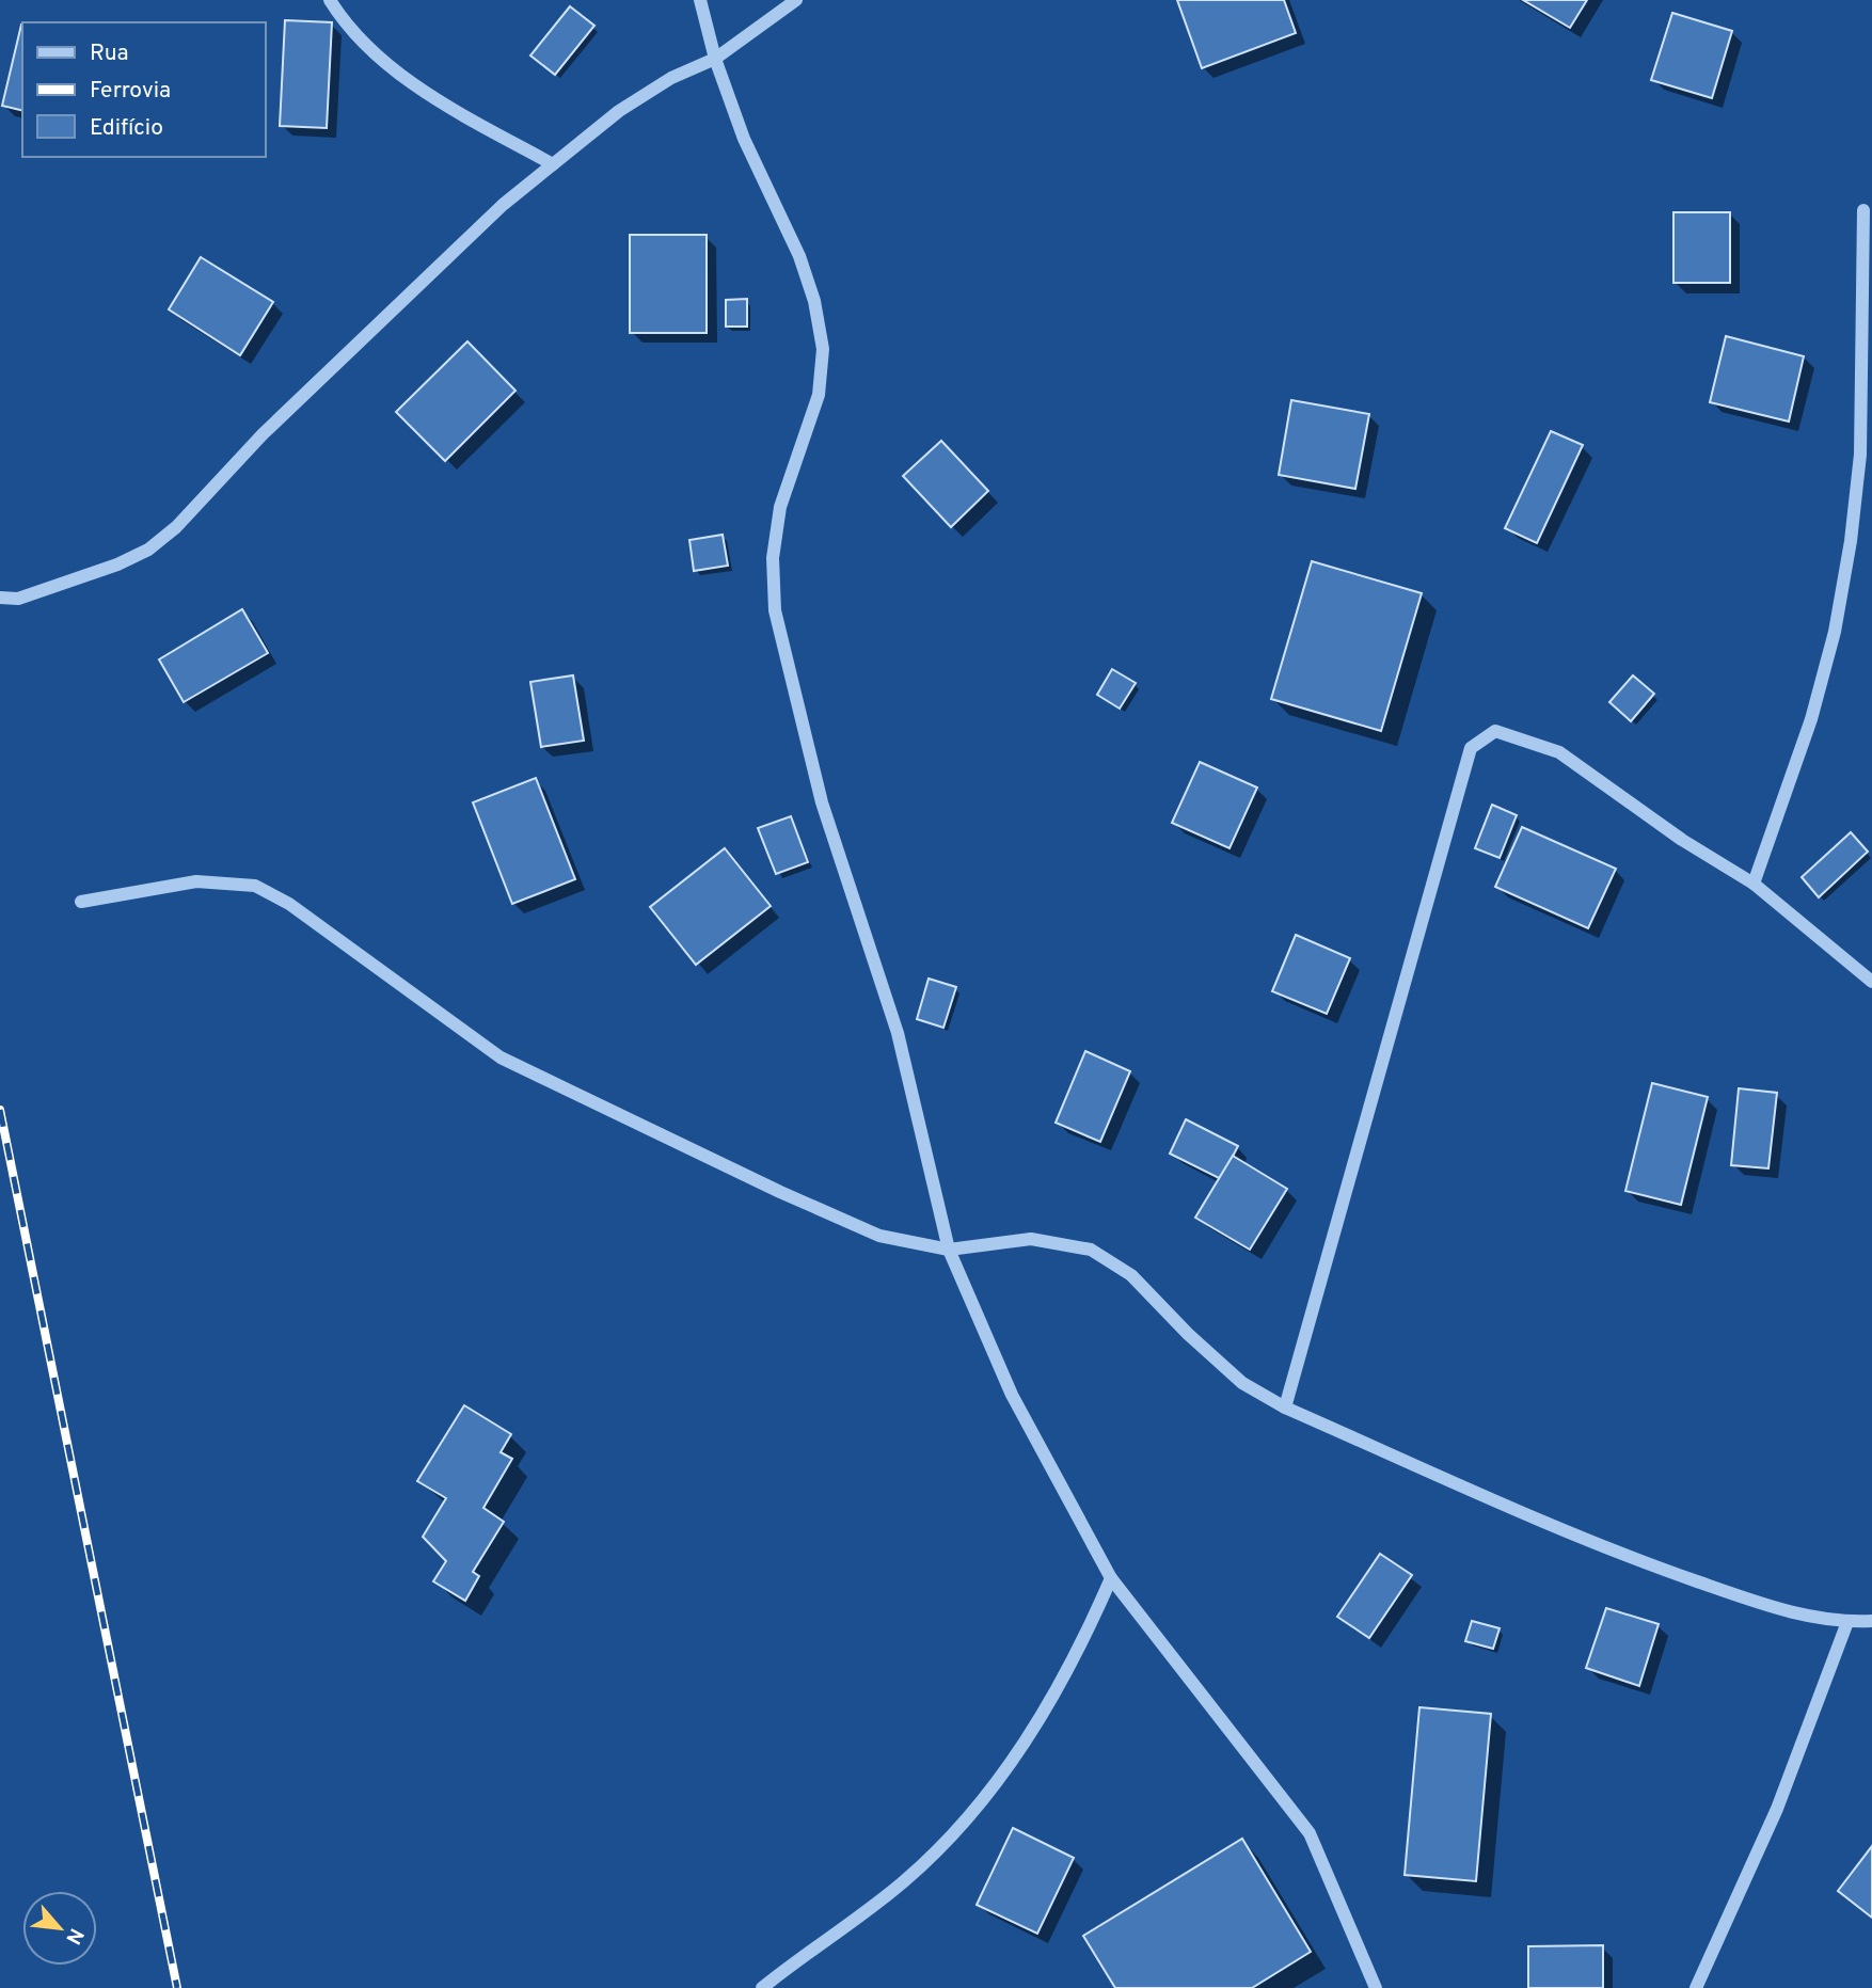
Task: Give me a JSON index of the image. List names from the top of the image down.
{
  "legend": ["Rua", "Ferrovia", "Edifício"],
  "north": "bottom right"
}
